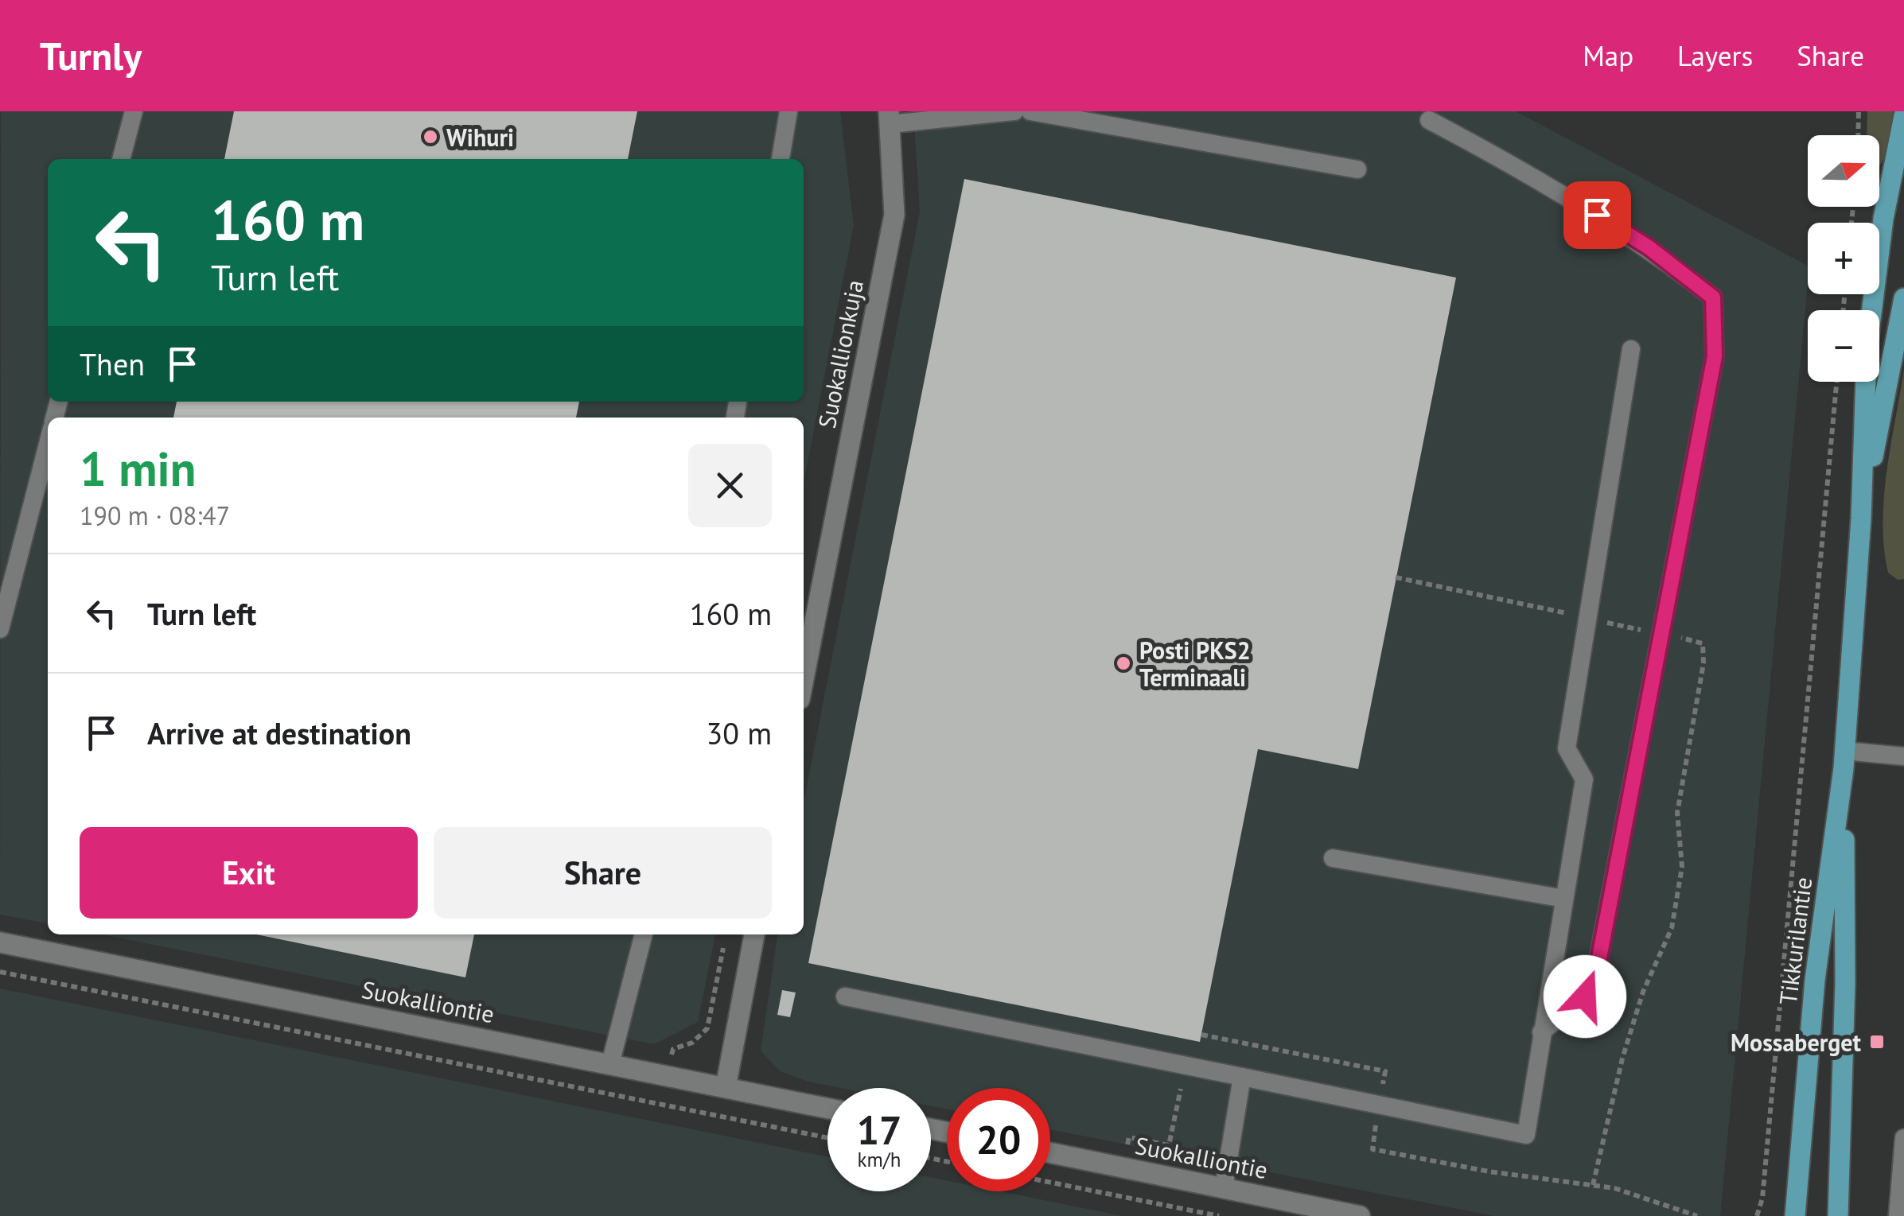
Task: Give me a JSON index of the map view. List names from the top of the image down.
{
  "streets": {
    "main road": ["Tikkurilantie"],
    "street": ["Suokallionkuja", "Suokalliontie"]
  },
  "places": {
    "other": ["Wihuri", "Posti PKS2 Terminaali"],
    "transit": ["Mossaberget"]
  },
  "north": "right",
  "page": {
    "header": "Turnly",
    "nav": ["Map", "Layers", "Share"],
    "map_buttons": ["+", "−"],
    "turn": ["160 m", "Turn left"],
    "then": "Then",
    "heading": ["1 min", "190 m · 08:47"],
    "list": [
      {
        "name": "Turn left",
        "value": "160 m"
      },
      {
        "name": "Arrive at destination",
        "value": "30 m"
      }
    ],
    "buttons": ["Exit", "Share"],
    "speed": "17 km/h",
    "limit": "20"
  }
}
